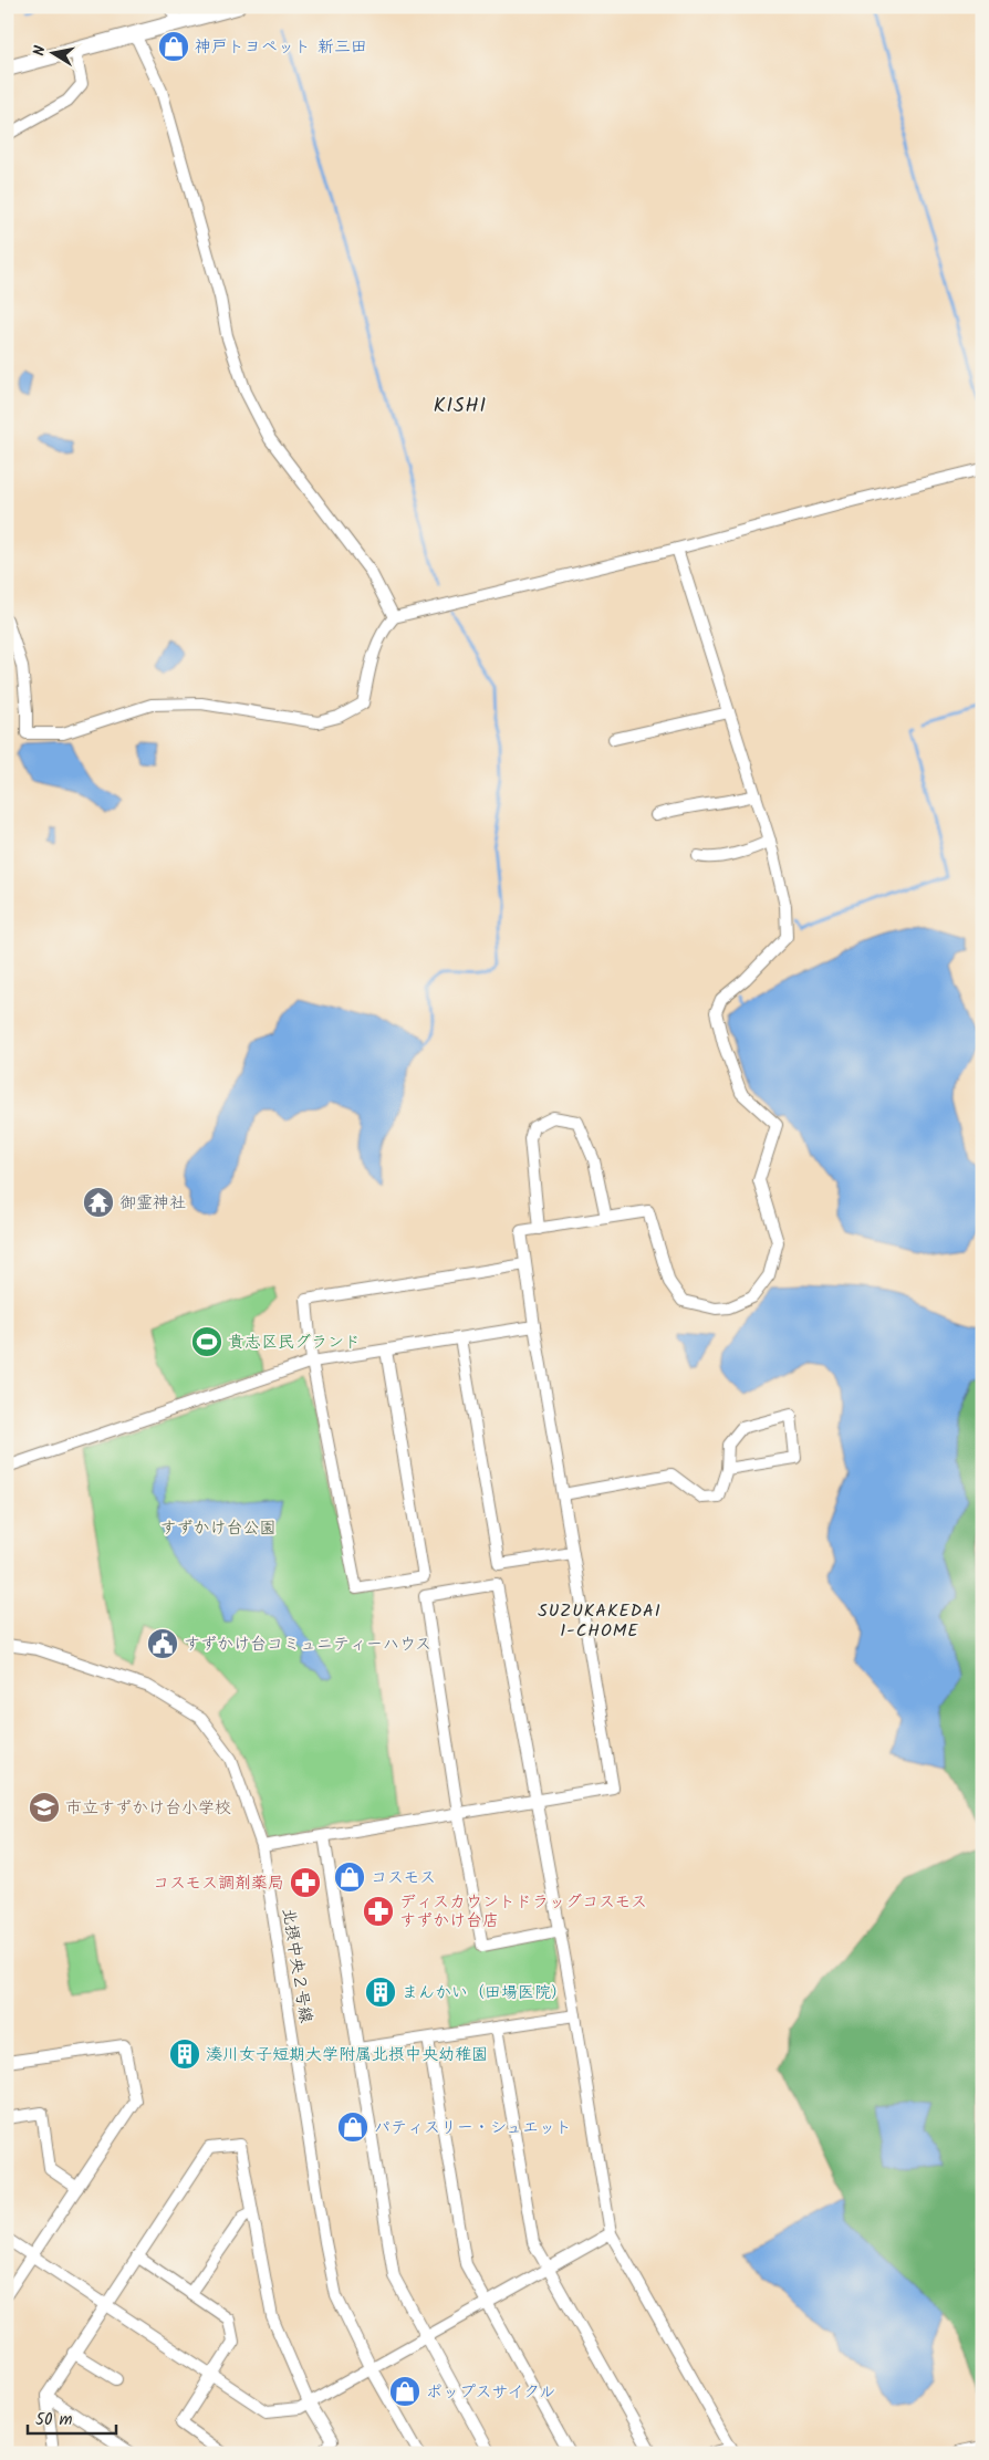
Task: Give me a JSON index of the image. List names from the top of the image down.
{
  "streets": {
    "street": ["北摂中央２号線"]
  },
  "districts": ["KISHI", "SUZUKAKEDAI 1-CHOME"],
  "parks": ["すずかけ台公園"],
  "places": {
    "shop": [
      "神戸トヨペット 新三田",
      "コスモス",
      "パティスリー・シュエット",
      "ポップスサイクル"
    ],
    "temple": ["御霊神社"],
    "sports": ["貴志区民グランド"],
    "public building": ["すずかけ台コミュニティーハウス"],
    "school or university": ["市立すずかけ台小学校"],
    "pharmacy": ["コスモス調剤薬局", "ディスカウントドラッグコスモス すずかけ台店"],
    "building": ["まんかい（田場医院）", "湊川女子短期大学附属北摂中央幼稚園"]
  },
  "scale_bar": "50 m",
  "north": "left"
}
